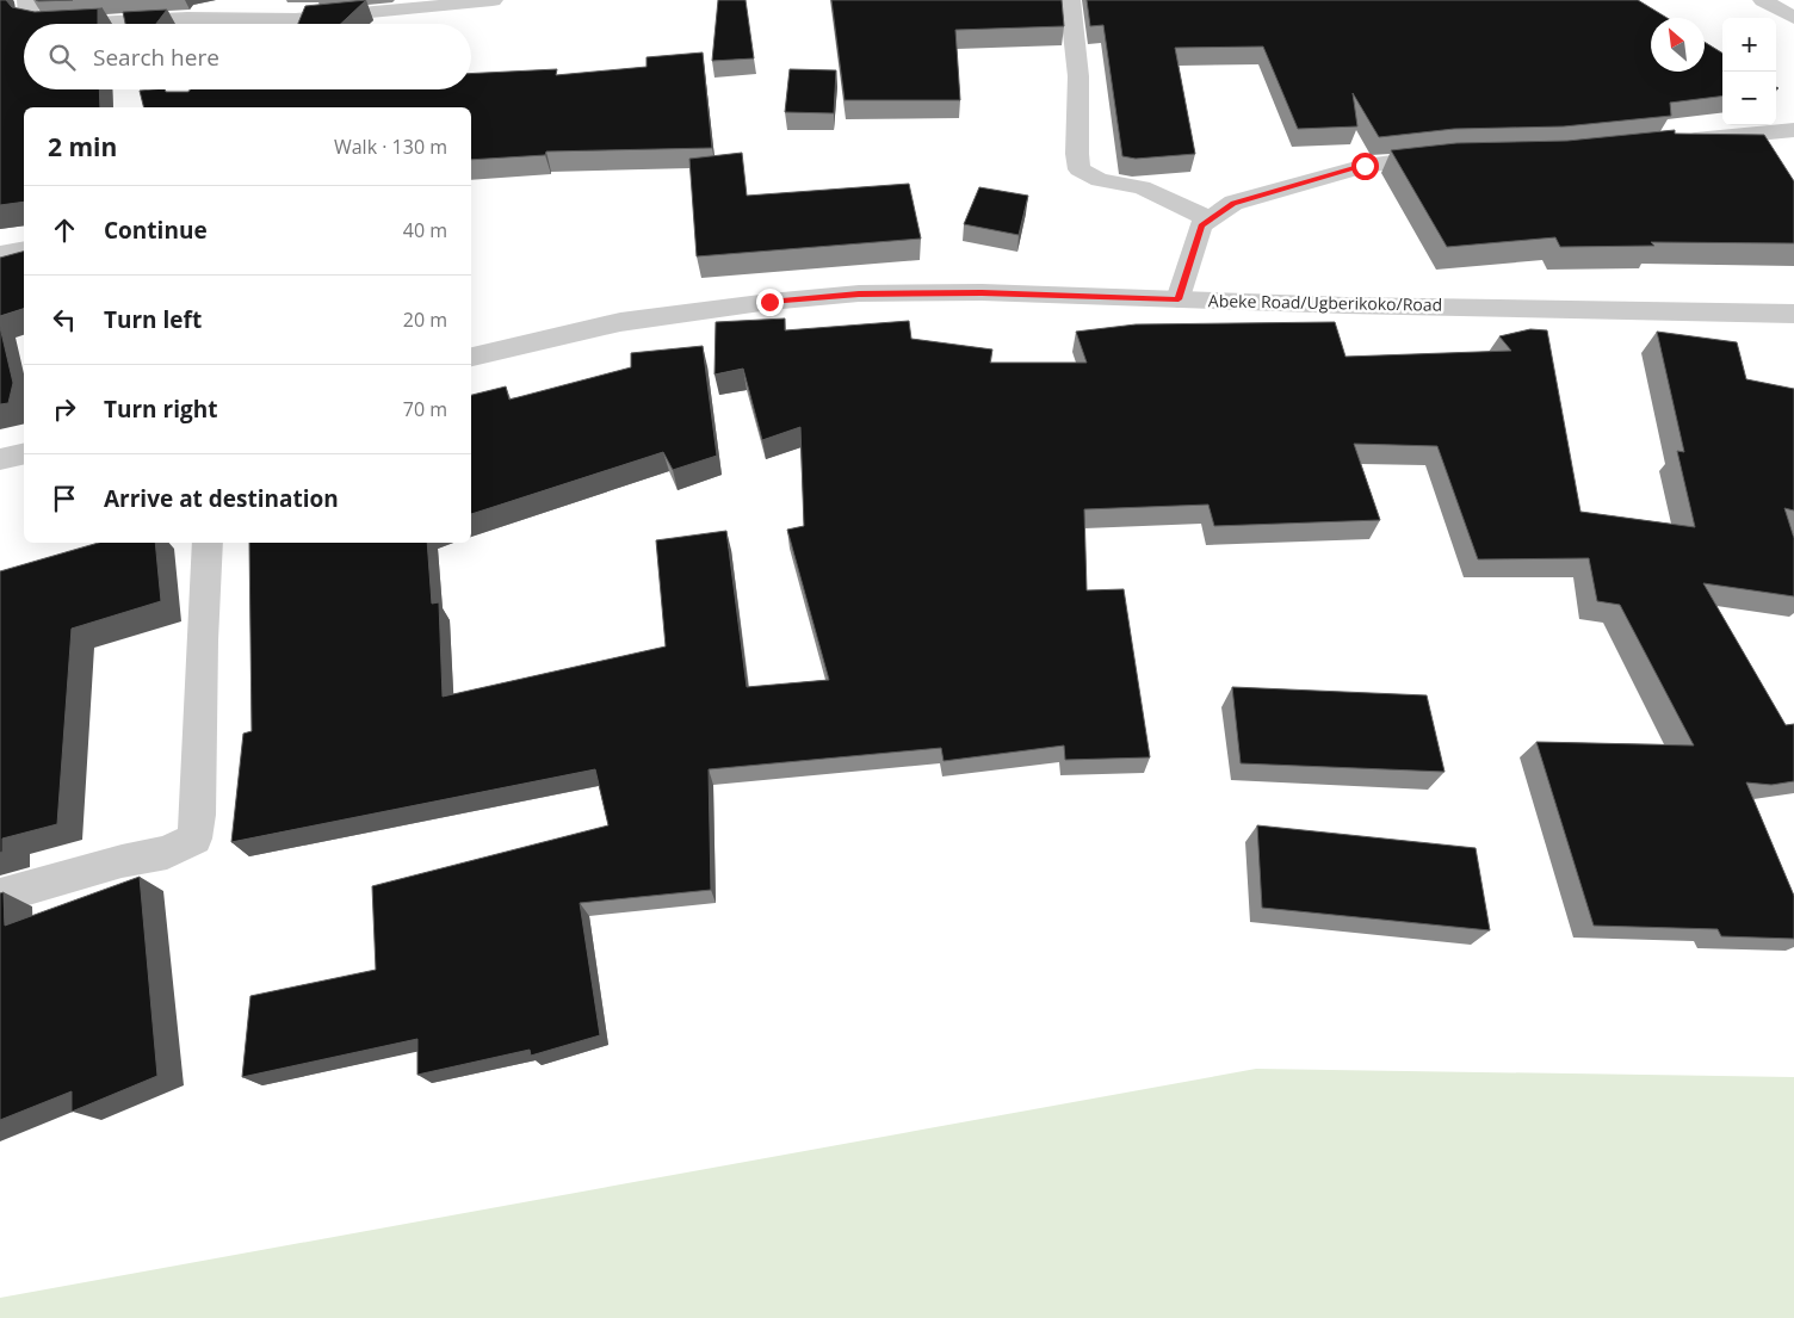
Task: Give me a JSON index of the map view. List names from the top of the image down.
{
  "streets": {
    "street": ["Abeke Road/Ugberikoko/Road"]
  },
  "north": "top left",
  "page": {
    "map_buttons": ["+", "−"],
    "search": "Search here",
    "heading": ["2 min", "Walk · 130 m"],
    "list": [
      ["Continue", "40 m"],
      ["Turn left", "20 m"],
      ["Turn right", "70 m"],
      "Arrive at destination"
    ]
  }
}
